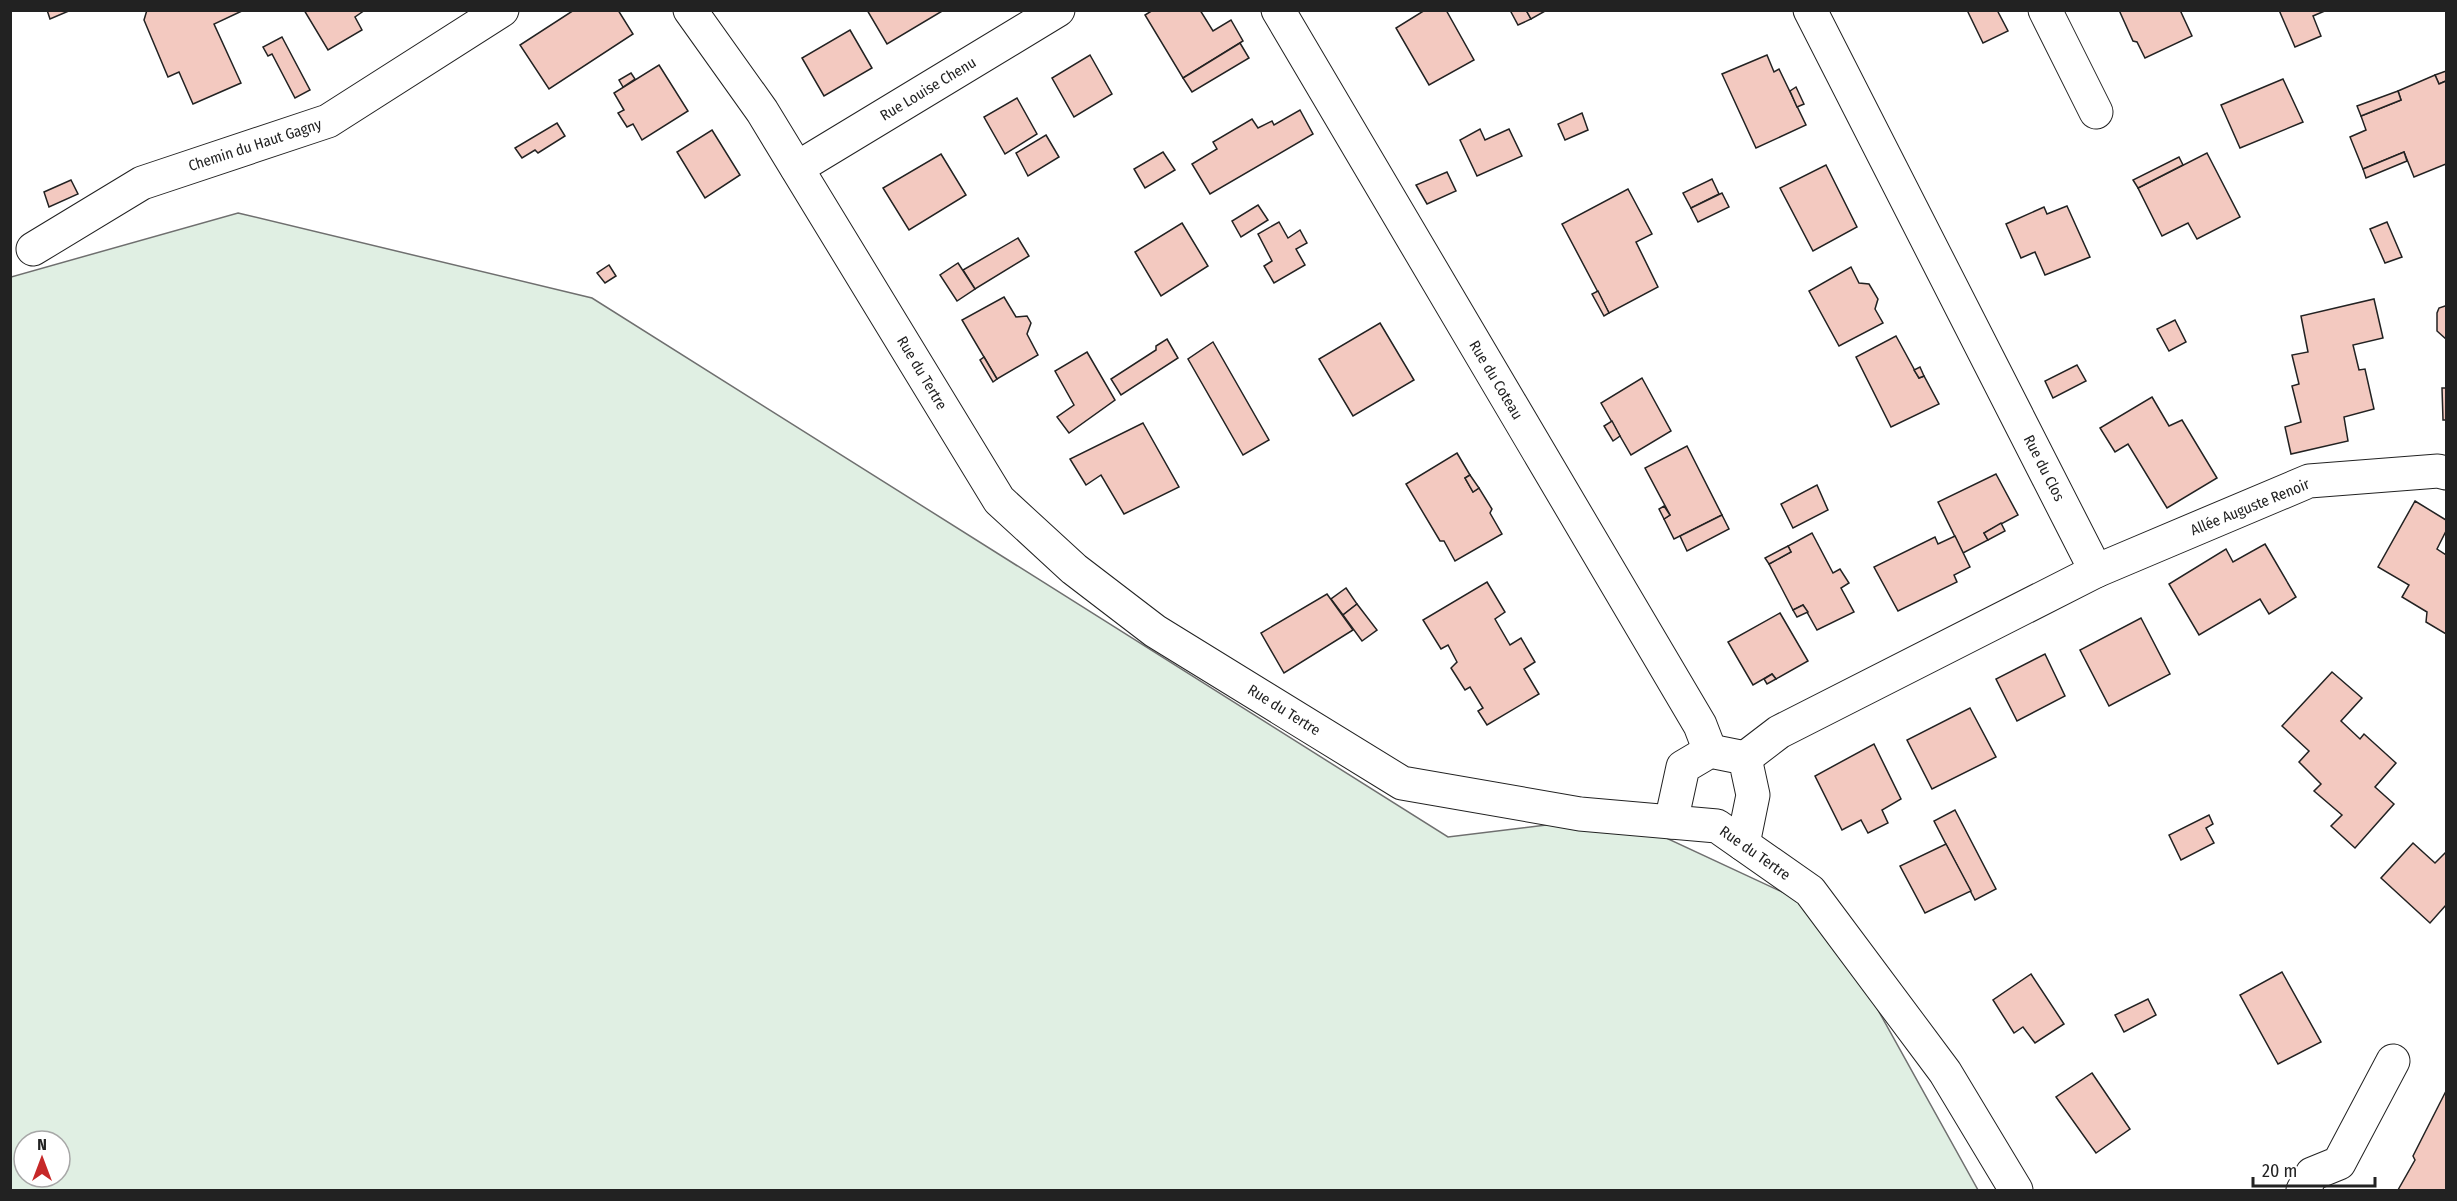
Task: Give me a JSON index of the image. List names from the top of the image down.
{
  "streets": {
    "street": [
      "Rue Louise Chenu",
      "Chemin du Haut Gagny",
      "Rue du Tertre",
      "Rue du Coteau",
      "Rue du Clos",
      "Allée Auguste Renoir"
    ]
  },
  "crossings": [
    ["Rue Louise Chenu", "Rue du Tertre"],
    ["Rue du Clos", "Allée Auguste Renoir"]
  ],
  "scale_bar": "20 m",
  "north": "top"
}
